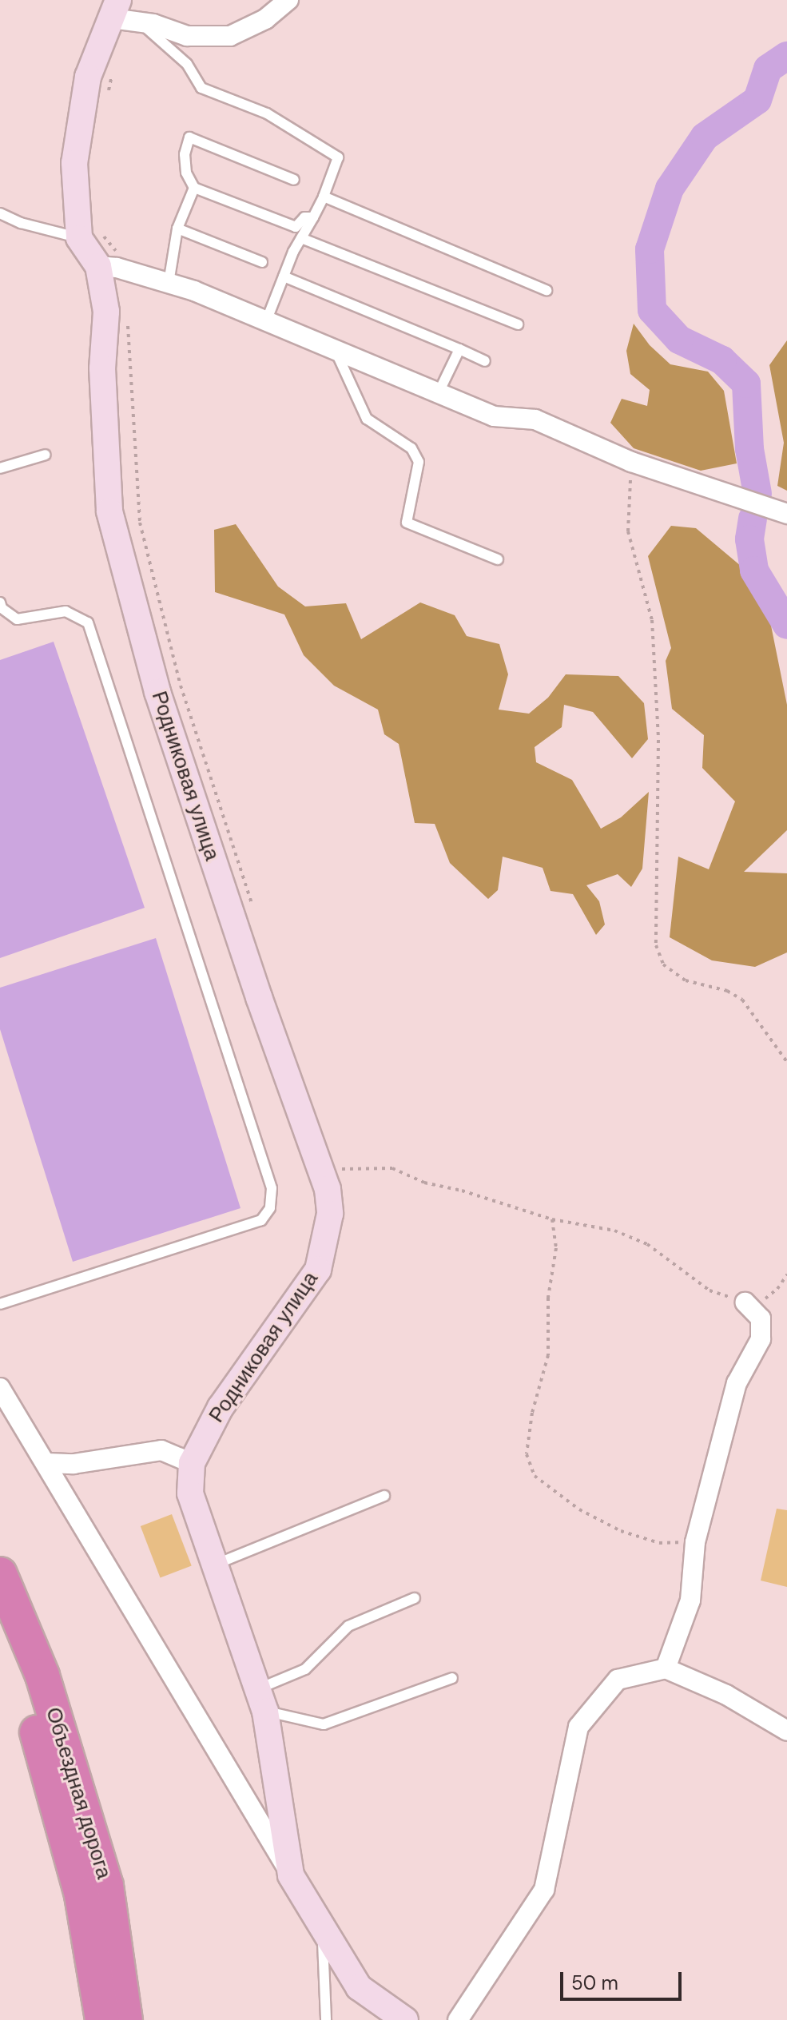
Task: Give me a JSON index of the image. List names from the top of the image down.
{
  "streets": {
    "highway": ["Объездная дорога"],
    "street": ["Родниковая улица"]
  },
  "scale_bar": "50 m"
}
